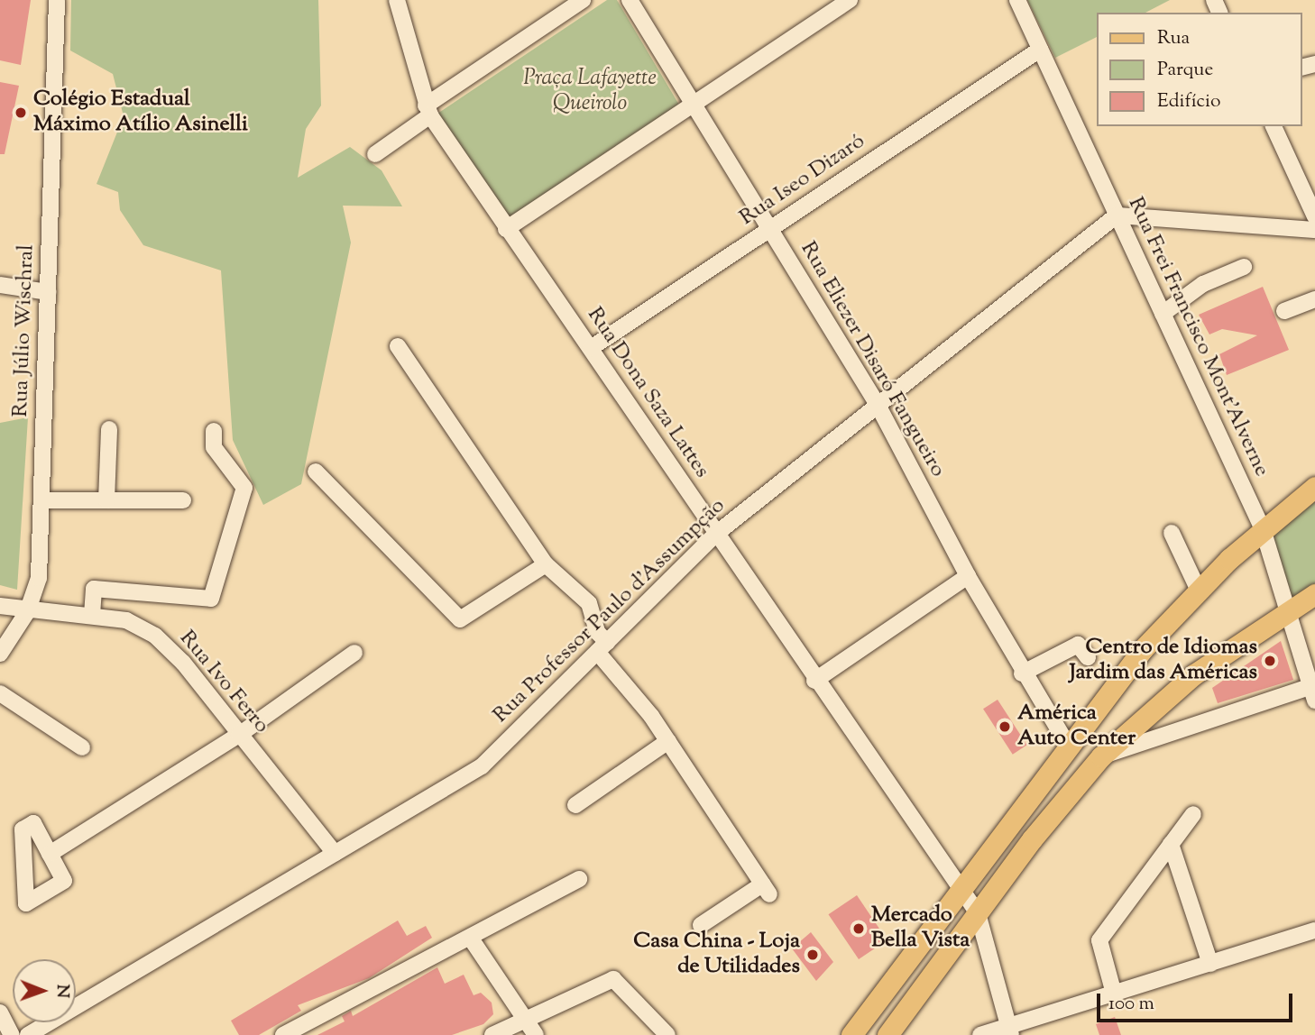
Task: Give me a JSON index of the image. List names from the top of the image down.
{
  "streets": {
    "street": [
      "Rua Iseo Dizaró",
      "Rua Júlio Wischral",
      "Rua Frei Francisco Mont'Alverne",
      "Rua Eliezer Disaró Fangueiro",
      "Rua Dona Saza Lattes",
      "Rua Professor Paulo d'Assumpção",
      "Rua Ivo Ferro"
    ]
  },
  "crossings": [
    ["Rua Iseo Dizaró", "Rua Frei Francisco Mont'Alverne"],
    ["Rua Iseo Dizaró", "Rua Eliezer Disaró Fangueiro"],
    ["Rua Iseo Dizaró", "Rua Dona Saza Lattes"],
    ["Rua Júlio Wischral", "Rua Ivo Ferro"],
    ["Rua Frei Francisco Mont'Alverne", "Rua Professor Paulo d'Assumpção"],
    ["Rua Eliezer Disaró Fangueiro", "Rua Professor Paulo d'Assumpção"],
    ["Rua Dona Saza Lattes", "Rua Professor Paulo d'Assumpção"],
    ["Rua Professor Paulo d'Assumpção", "Rua Ivo Ferro"]
  ],
  "parks": ["Praça Lafayette Queirolo"],
  "places": [
    "Colégio Estadual Máximo Atílio Asinelli",
    "Centro de Idiomas Jardim das Américas",
    "América Auto Center",
    "Mercado Bella Vista",
    "Casa China - Loja de Utilidades"
  ],
  "legend": ["Rua", "Parque", "Edifício"],
  "scale_bar": "100 m",
  "north": "right"
}
